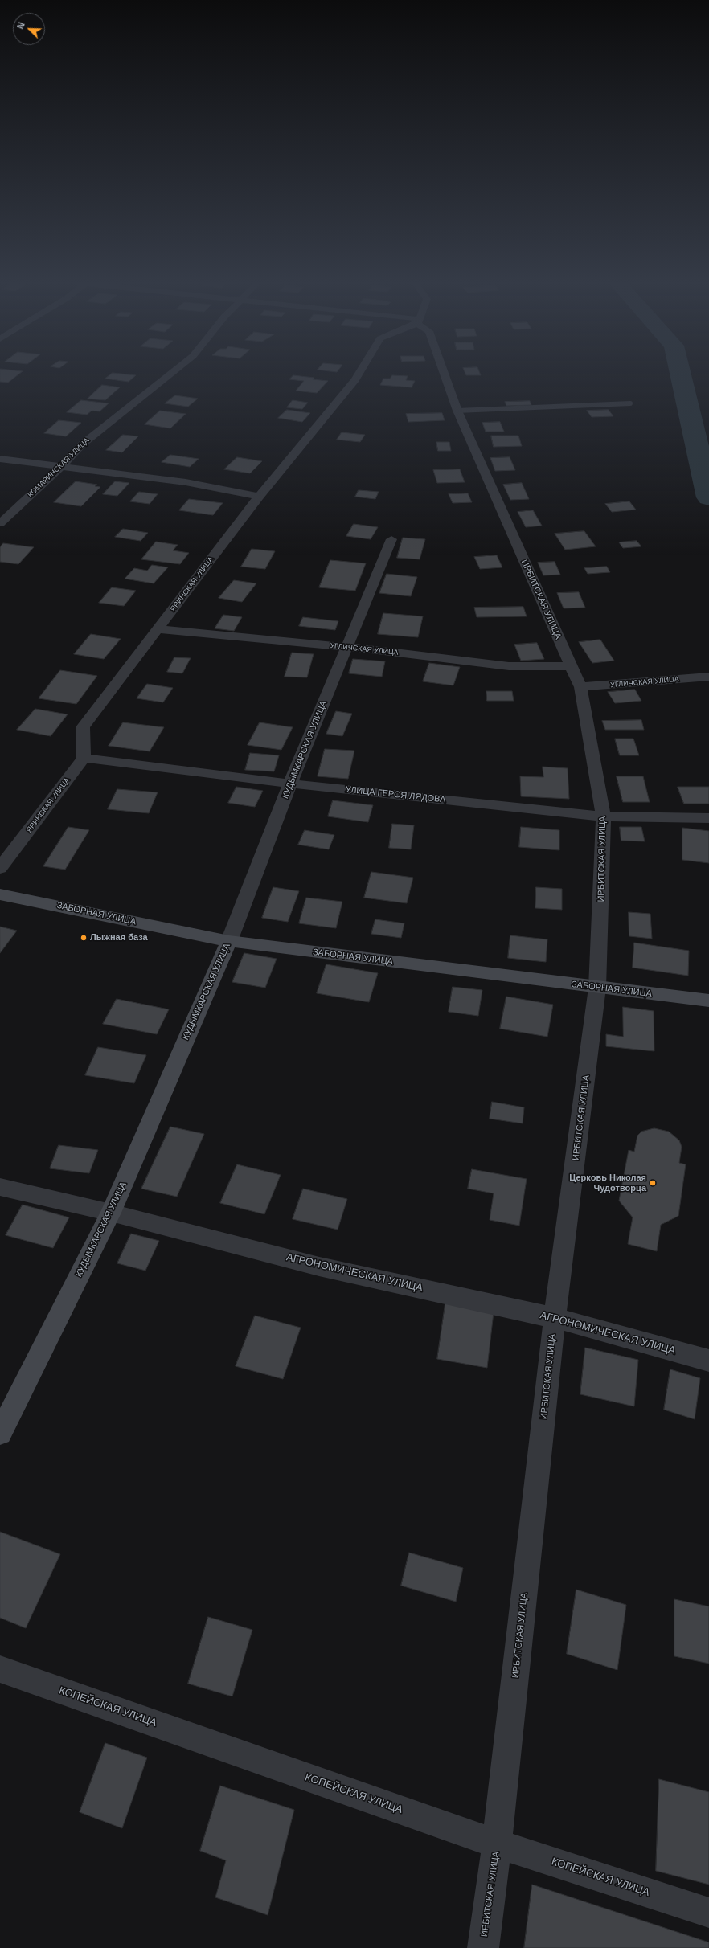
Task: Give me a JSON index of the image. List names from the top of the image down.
{
  "streets": {
    "street": [
      "КОМАРИНСКАЯ УЛИЦА",
      "ЯРИНСКАЯ УЛИЦА",
      "ИРБИТСКАЯ УЛИЦА",
      "УГЛИЧСКАЯ УЛИЦА",
      "КУДЫМКАРСКАЯ УЛИЦА",
      "УЛИЦА ГЕРОЯ ЛЯДОВА",
      "ЗАБОРНАЯ УЛИЦА",
      "АГРОНОМИЧЕСКАЯ УЛИЦА",
      "КОПЕЙСКАЯ УЛИЦА"
    ]
  },
  "crossings": [
    ["ЯРИНСКАЯ УЛИЦА", "УГЛИЧСКАЯ УЛИЦА"],
    ["ЯРИНСКАЯ УЛИЦА", "УЛИЦА ГЕРОЯ ЛЯДОВА"],
    ["ИРБИТСКАЯ УЛИЦА", "УГЛИЧСКАЯ УЛИЦА"],
    ["ИРБИТСКАЯ УЛИЦА", "УЛИЦА ГЕРОЯ ЛЯДОВА"],
    ["ИРБИТСКАЯ УЛИЦА", "ЗАБОРНАЯ УЛИЦА"],
    ["ИРБИТСКАЯ УЛИЦА", "АГРОНОМИЧЕСКАЯ УЛИЦА"],
    ["ИРБИТСКАЯ УЛИЦА", "КОПЕЙСКАЯ УЛИЦА"],
    ["УГЛИЧСКАЯ УЛИЦА", "КУДЫМКАРСКАЯ УЛИЦА"],
    ["КУДЫМКАРСКАЯ УЛИЦА", "УЛИЦА ГЕРОЯ ЛЯДОВА"],
    ["КУДЫМКАРСКАЯ УЛИЦА", "ЗАБОРНАЯ УЛИЦА"],
    ["КУДЫМКАРСКАЯ УЛИЦА", "АГРОНОМИЧЕСКАЯ УЛИЦА"]
  ],
  "places": ["Лыжная база", "Церковь Николая Чудотворца"],
  "north": "top left"
}
